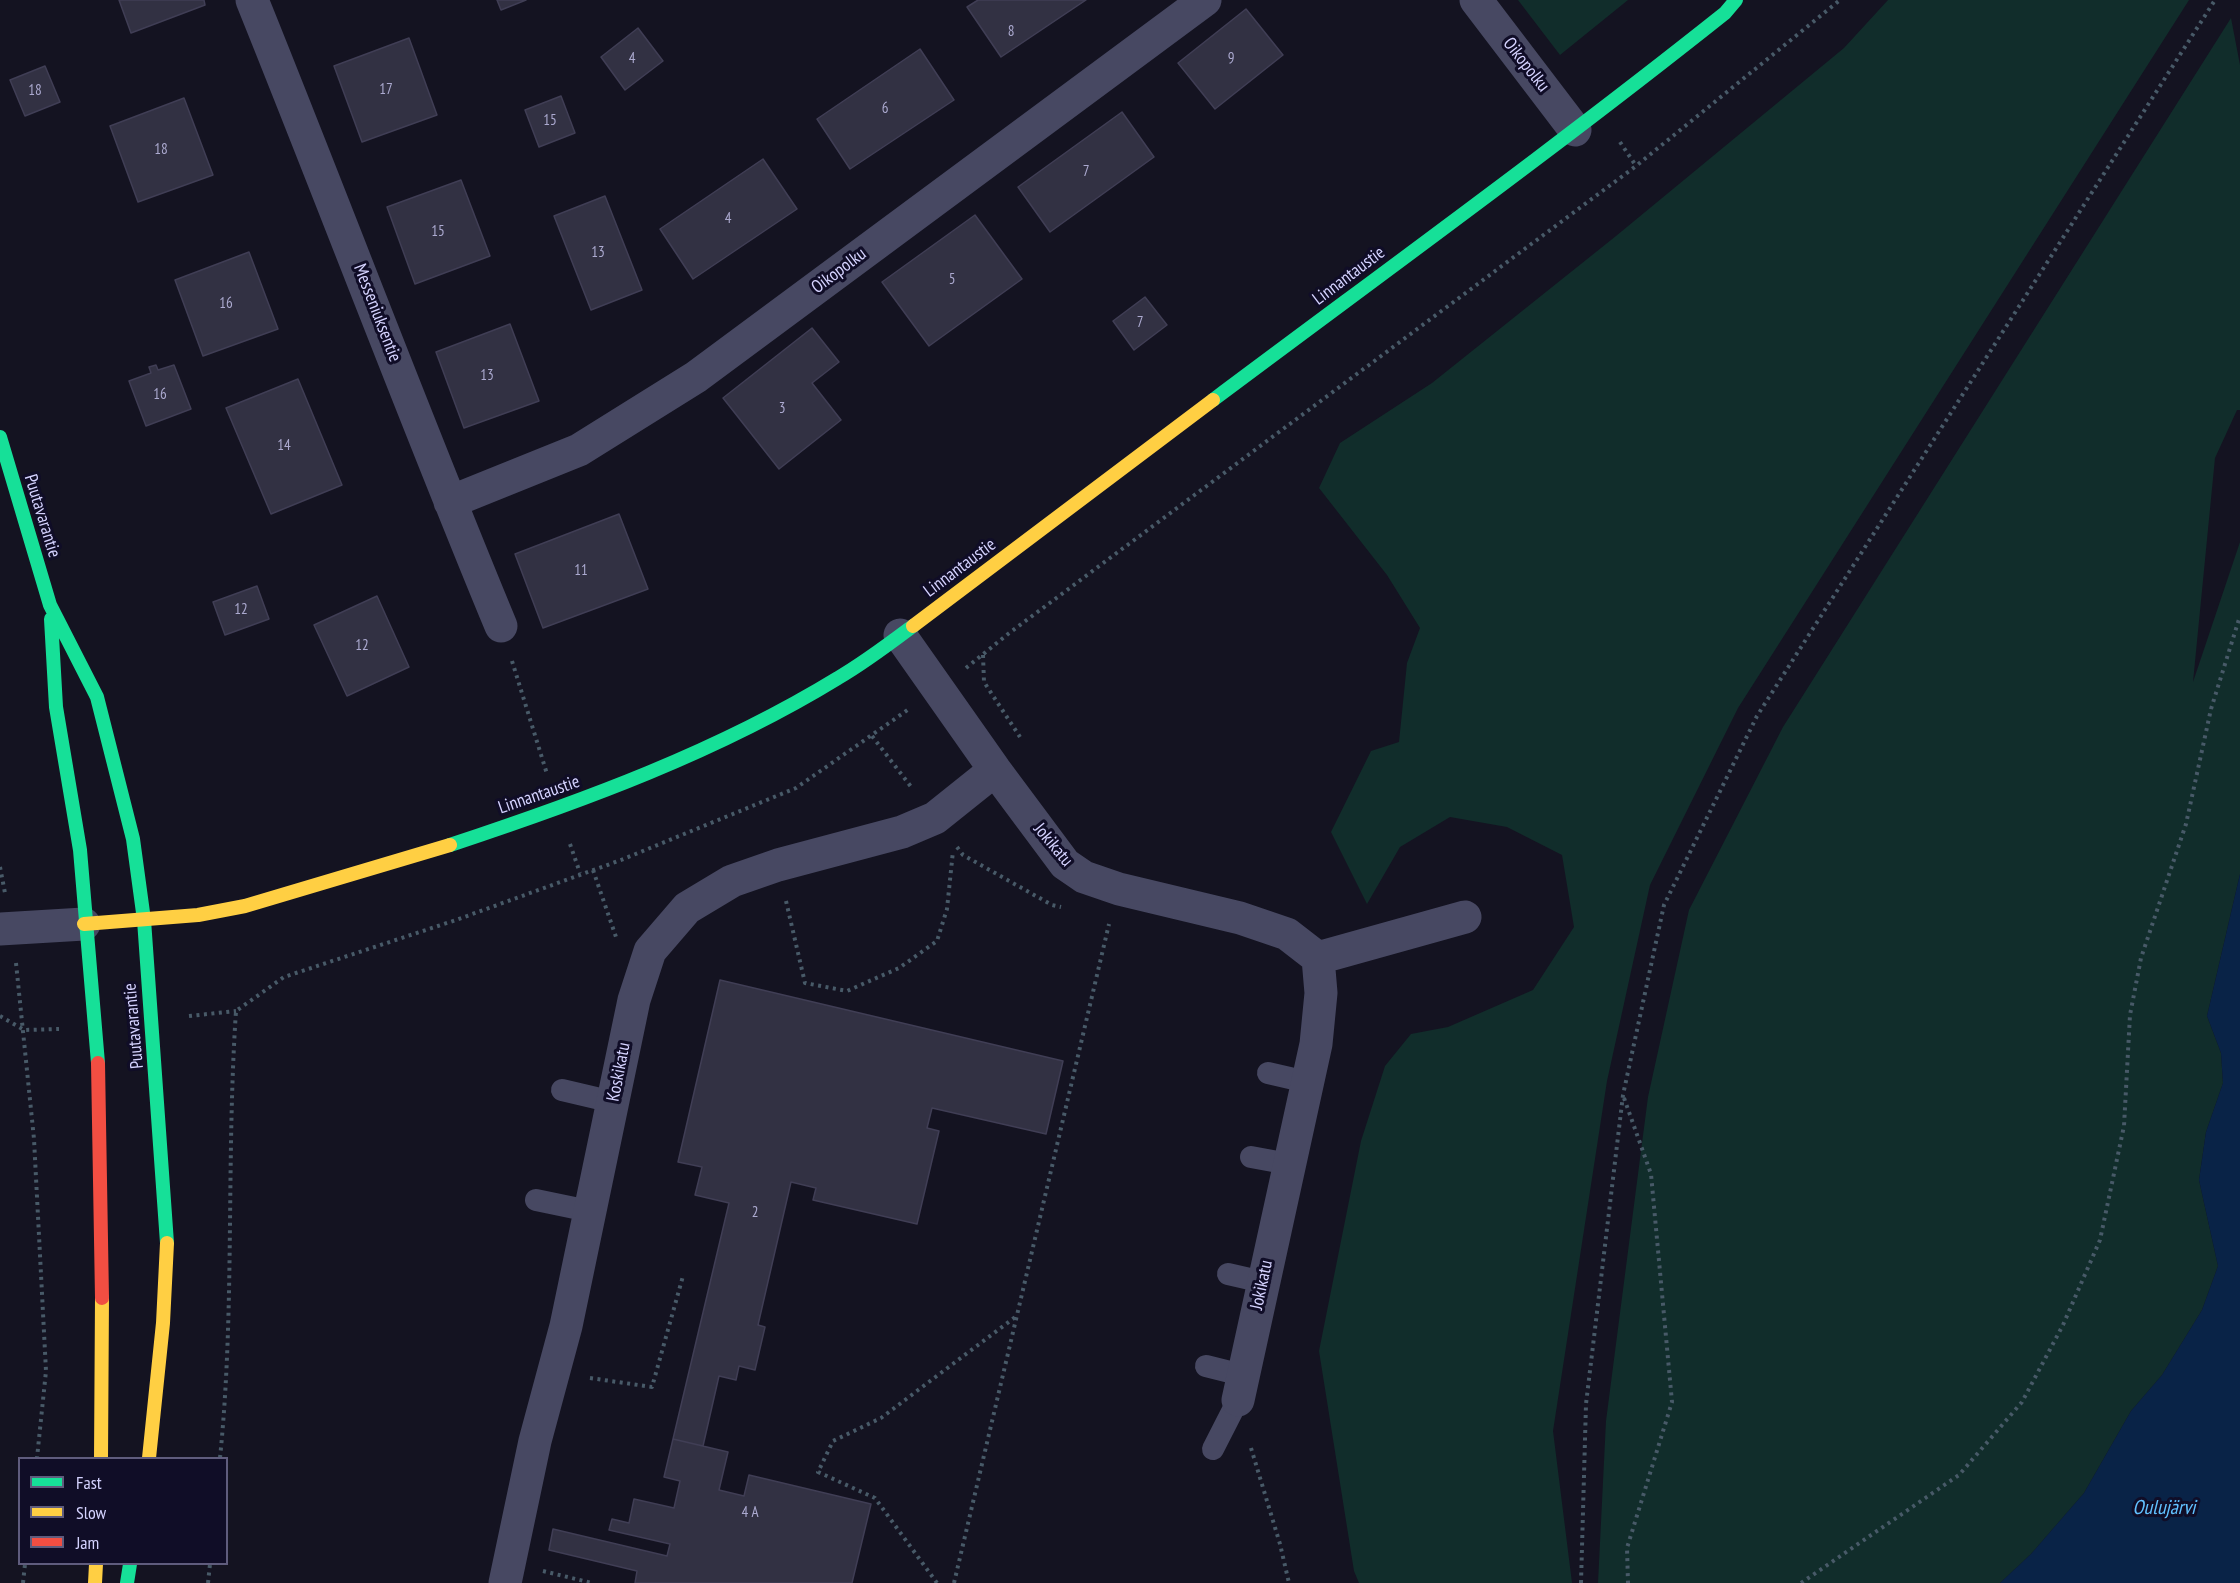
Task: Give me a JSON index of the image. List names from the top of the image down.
{
  "streets": {
    "main road": ["Linnantaustie", "Puutavarantie"],
    "street": [
      "Oikopolku",
      "Messeniuksentie",
      "Jokikatu",
      "Koskikatu"
    ]
  },
  "crossings": [
    ["Oikopolku", "Linnantaustie"],
    ["Oikopolku", "Messeniuksentie"],
    ["Linnantaustie", "Puutavarantie"],
    ["Linnantaustie", "Jokikatu"],
    ["Jokikatu", "Koskikatu"]
  ],
  "water": ["Oulujärvi"],
  "house_numbers": [
    "8",
    "4",
    "9",
    "17",
    "18",
    "6",
    "15",
    "18",
    "7",
    "4",
    "15",
    "13",
    "5",
    "16",
    "7",
    "13",
    "16",
    "3",
    "14",
    "11",
    "12",
    "12",
    "2",
    "4 A"
  ],
  "legend": ["Fast", "Slow", "Jam"]
}
